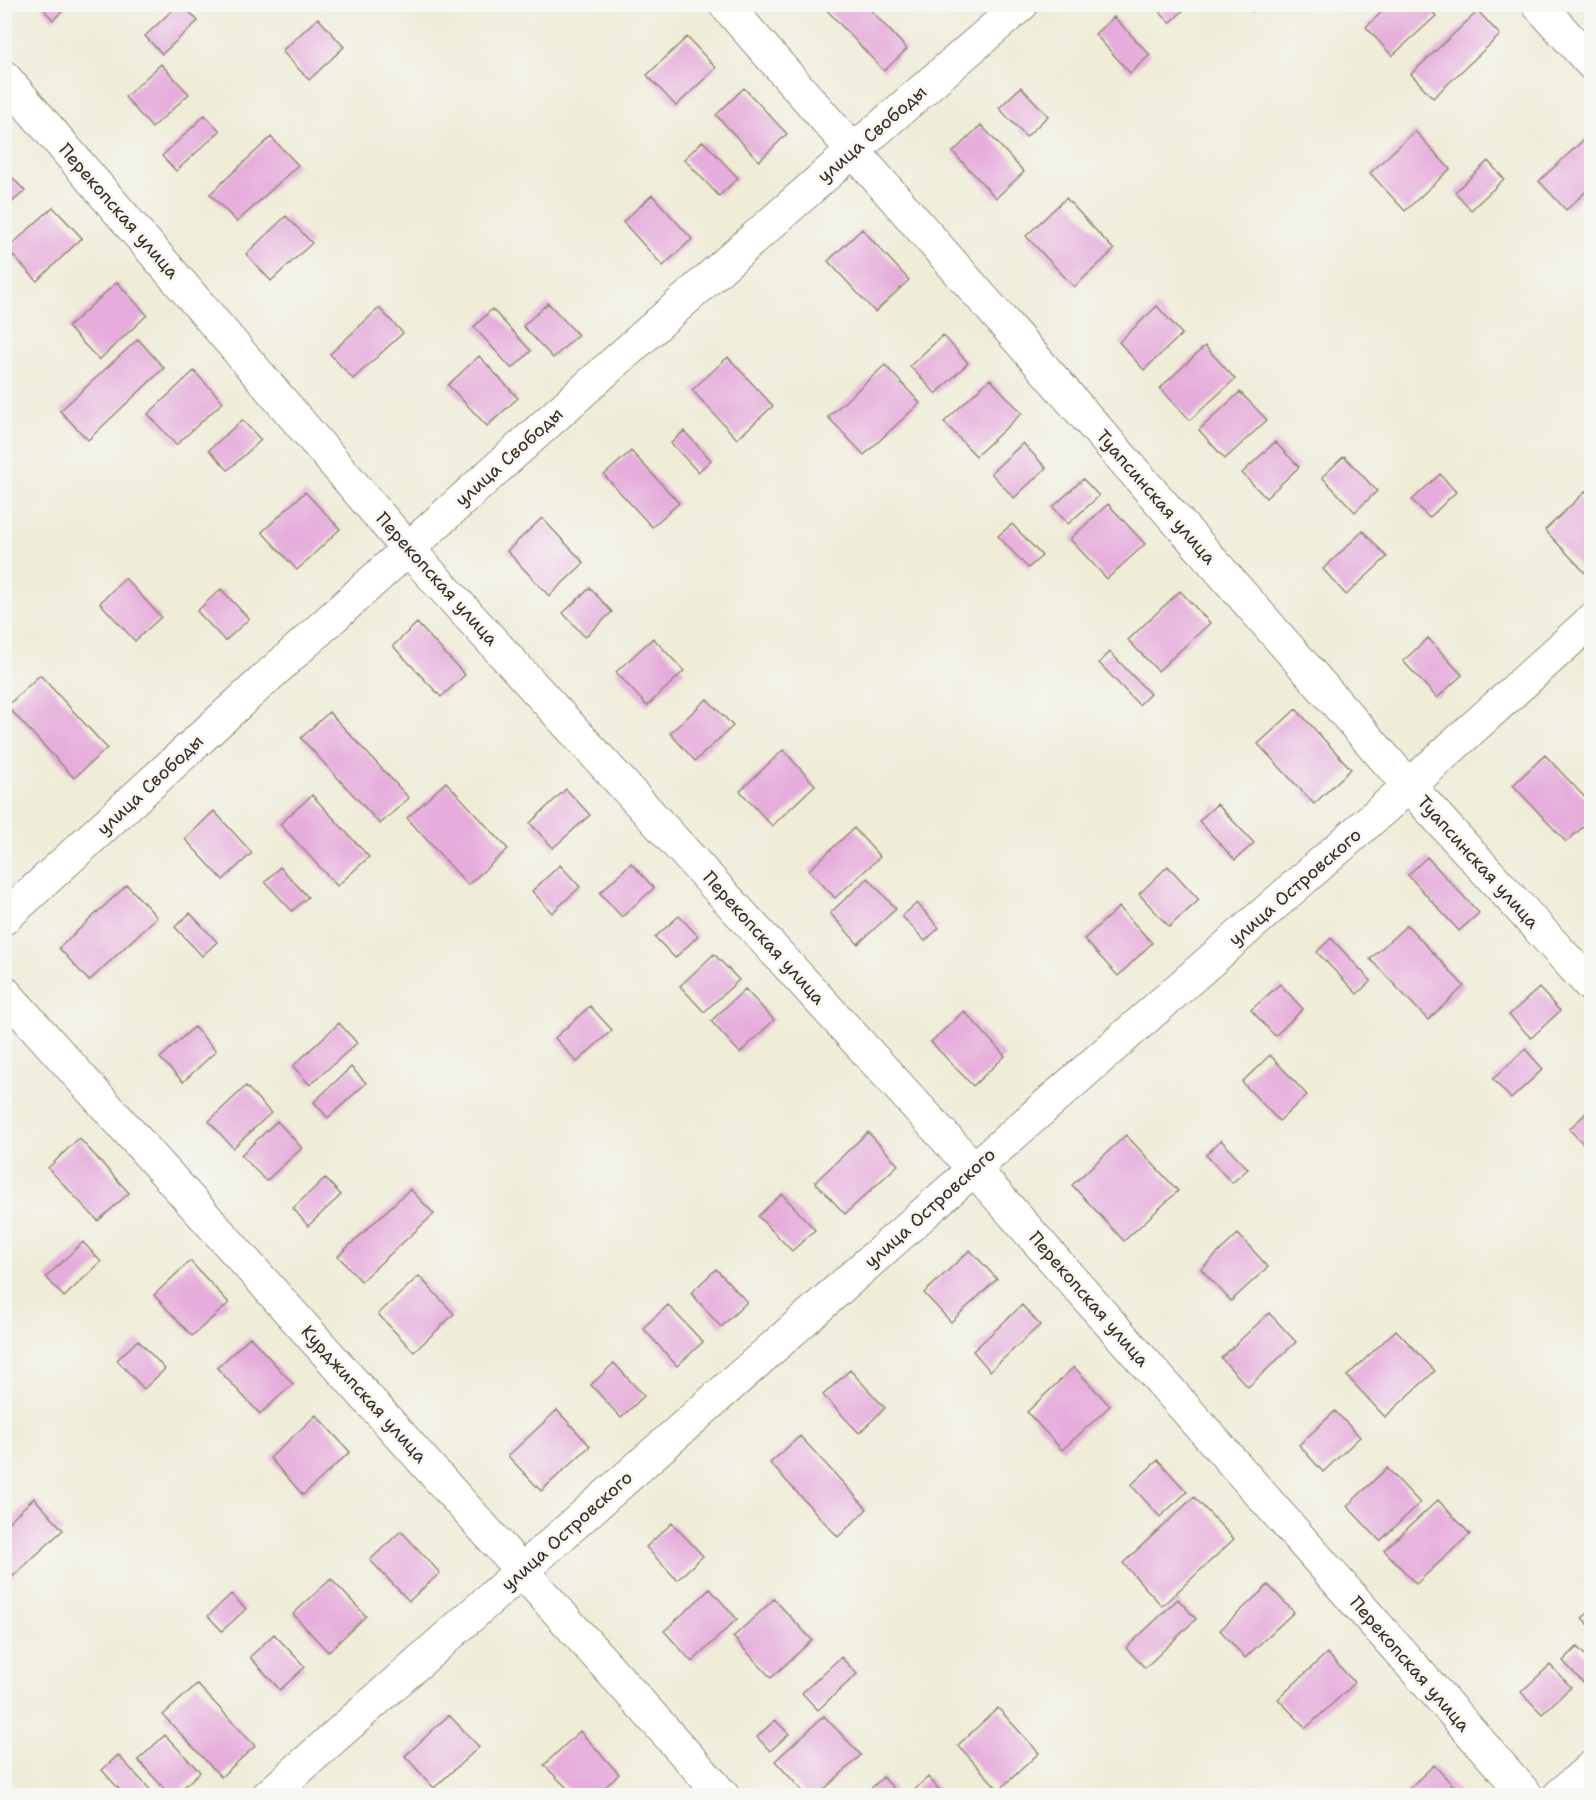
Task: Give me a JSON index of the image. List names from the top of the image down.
{
  "streets": {
    "street": [
      "улица Свободы",
      "Перекопская улица",
      "Туапсинская улица",
      "улица Островского",
      "Курджипская улица"
    ]
  },
  "crossings": [
    ["улица Свободы", "Перекопская улица"],
    ["улица Свободы", "Туапсинская улица"],
    ["Перекопская улица", "улица Островского"],
    ["Туапсинская улица", "улица Островского"],
    ["улица Островского", "Курджипская улица"]
  ]
}
